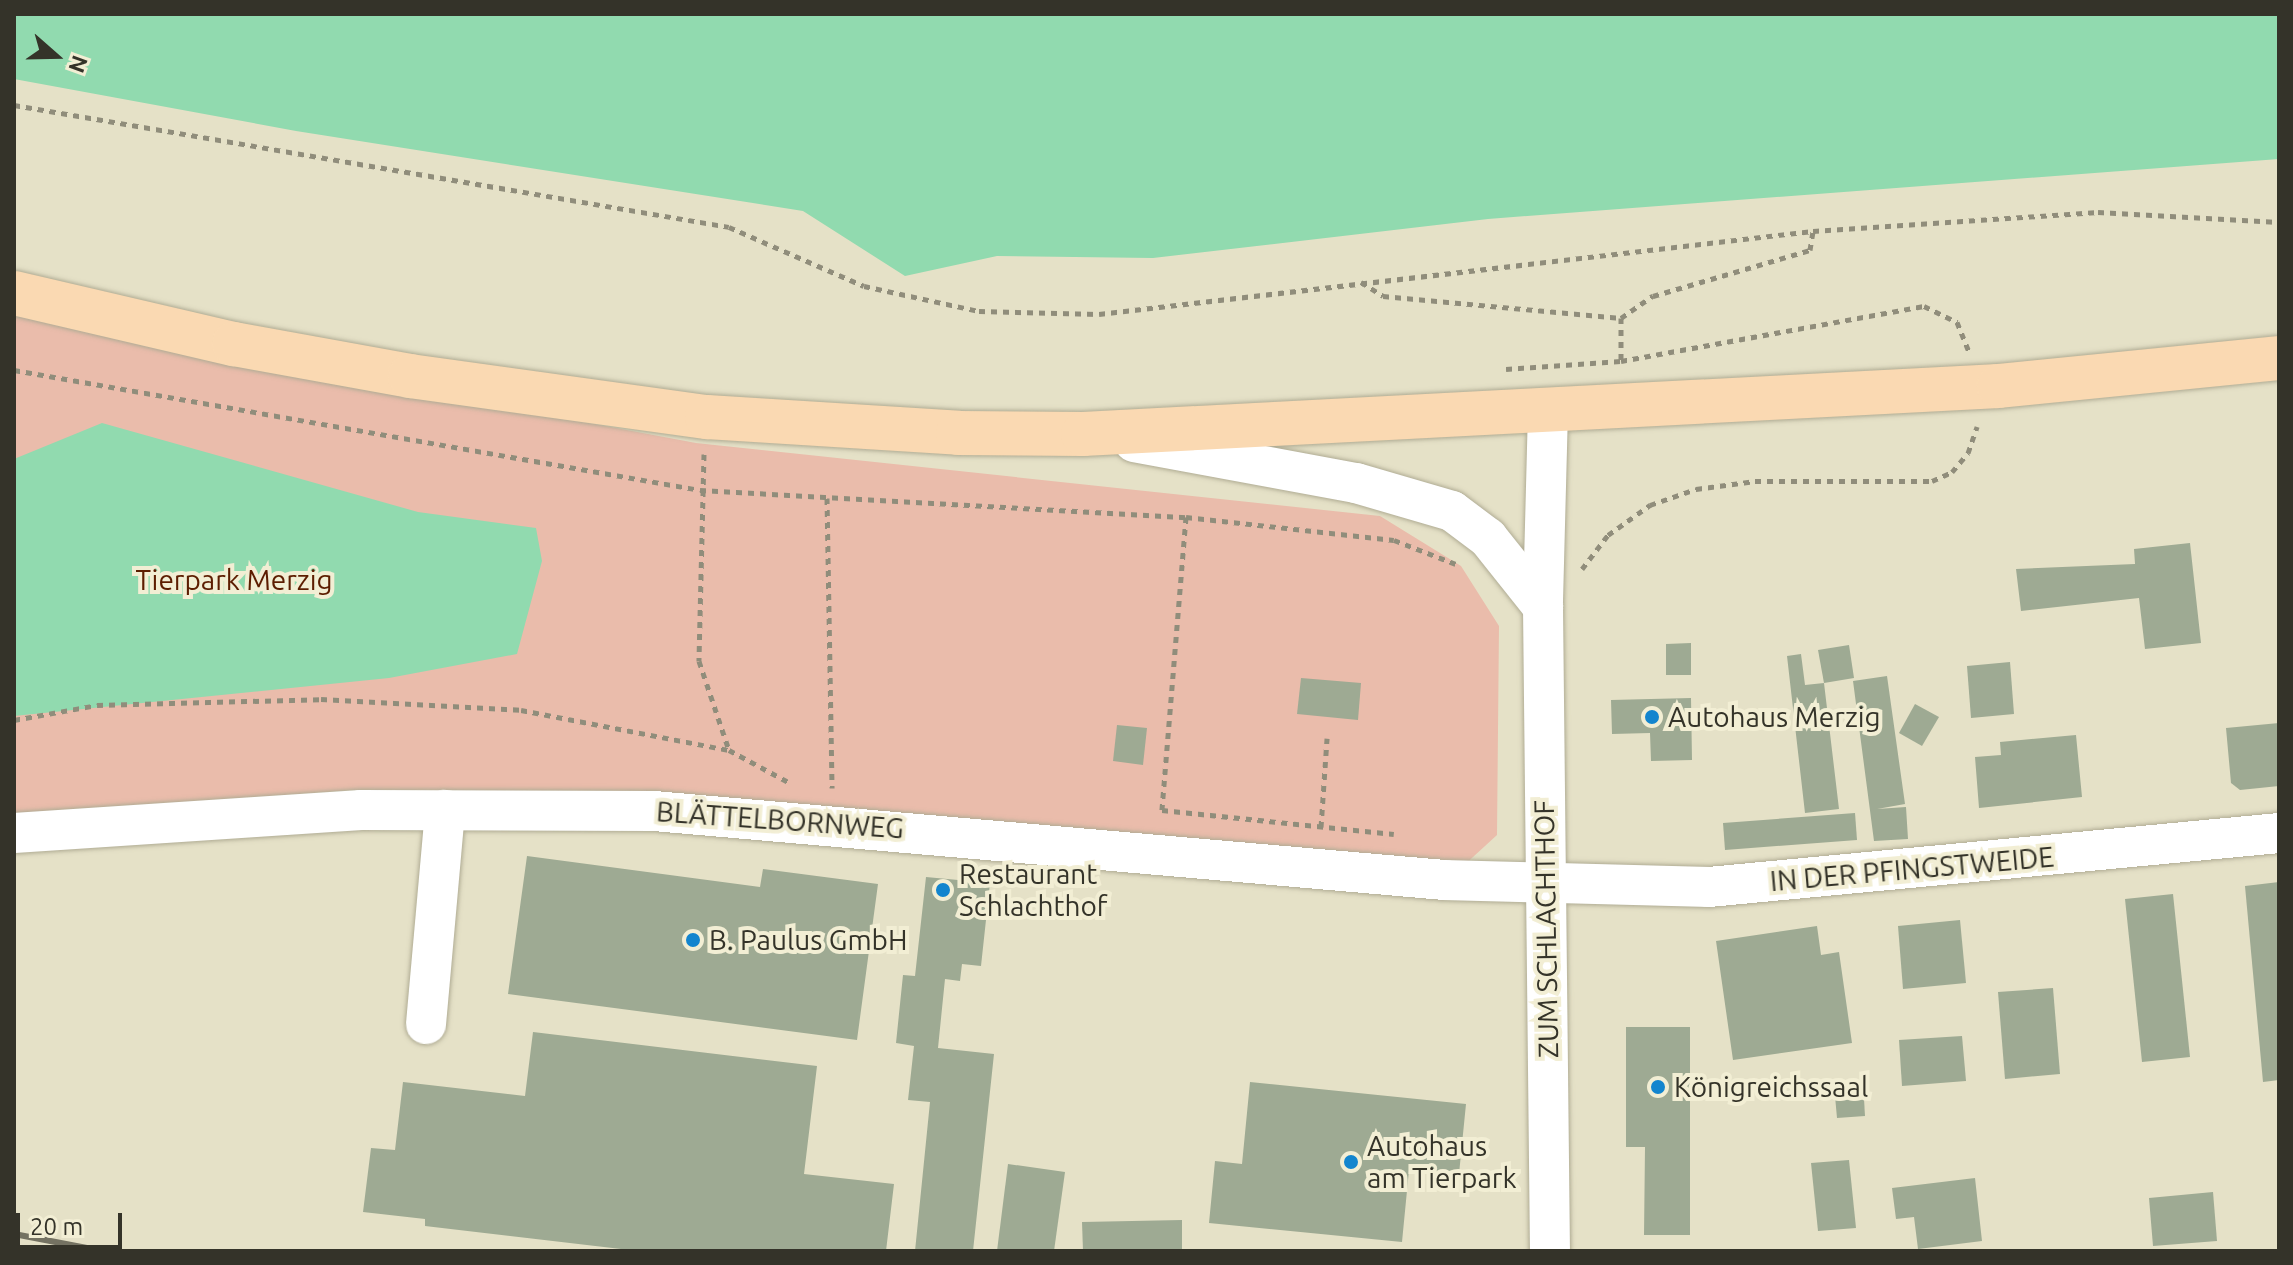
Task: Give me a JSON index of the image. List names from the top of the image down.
{
  "streets": {
    "street": ["BLÄTTELBORNWEG", "IN DER PFINGSTWEIDE", "ZUM SCHLACHTHOF"]
  },
  "crossings": [
    ["BLÄTTELBORNWEG", "IN DER PFINGSTWEIDE"],
    ["BLÄTTELBORNWEG", "ZUM SCHLACHTHOF"],
    ["IN DER PFINGSTWEIDE", "ZUM SCHLACHTHOF"]
  ],
  "parks": ["Tierpark Merzig"],
  "places": [
    "Autohaus Merzig",
    "Restaurant Schlachthof",
    "B. Paulus GmbH",
    "Königreichssaal",
    "Autohaus am Tierpark"
  ],
  "scale_bar": "20 m",
  "north": "right"
}
